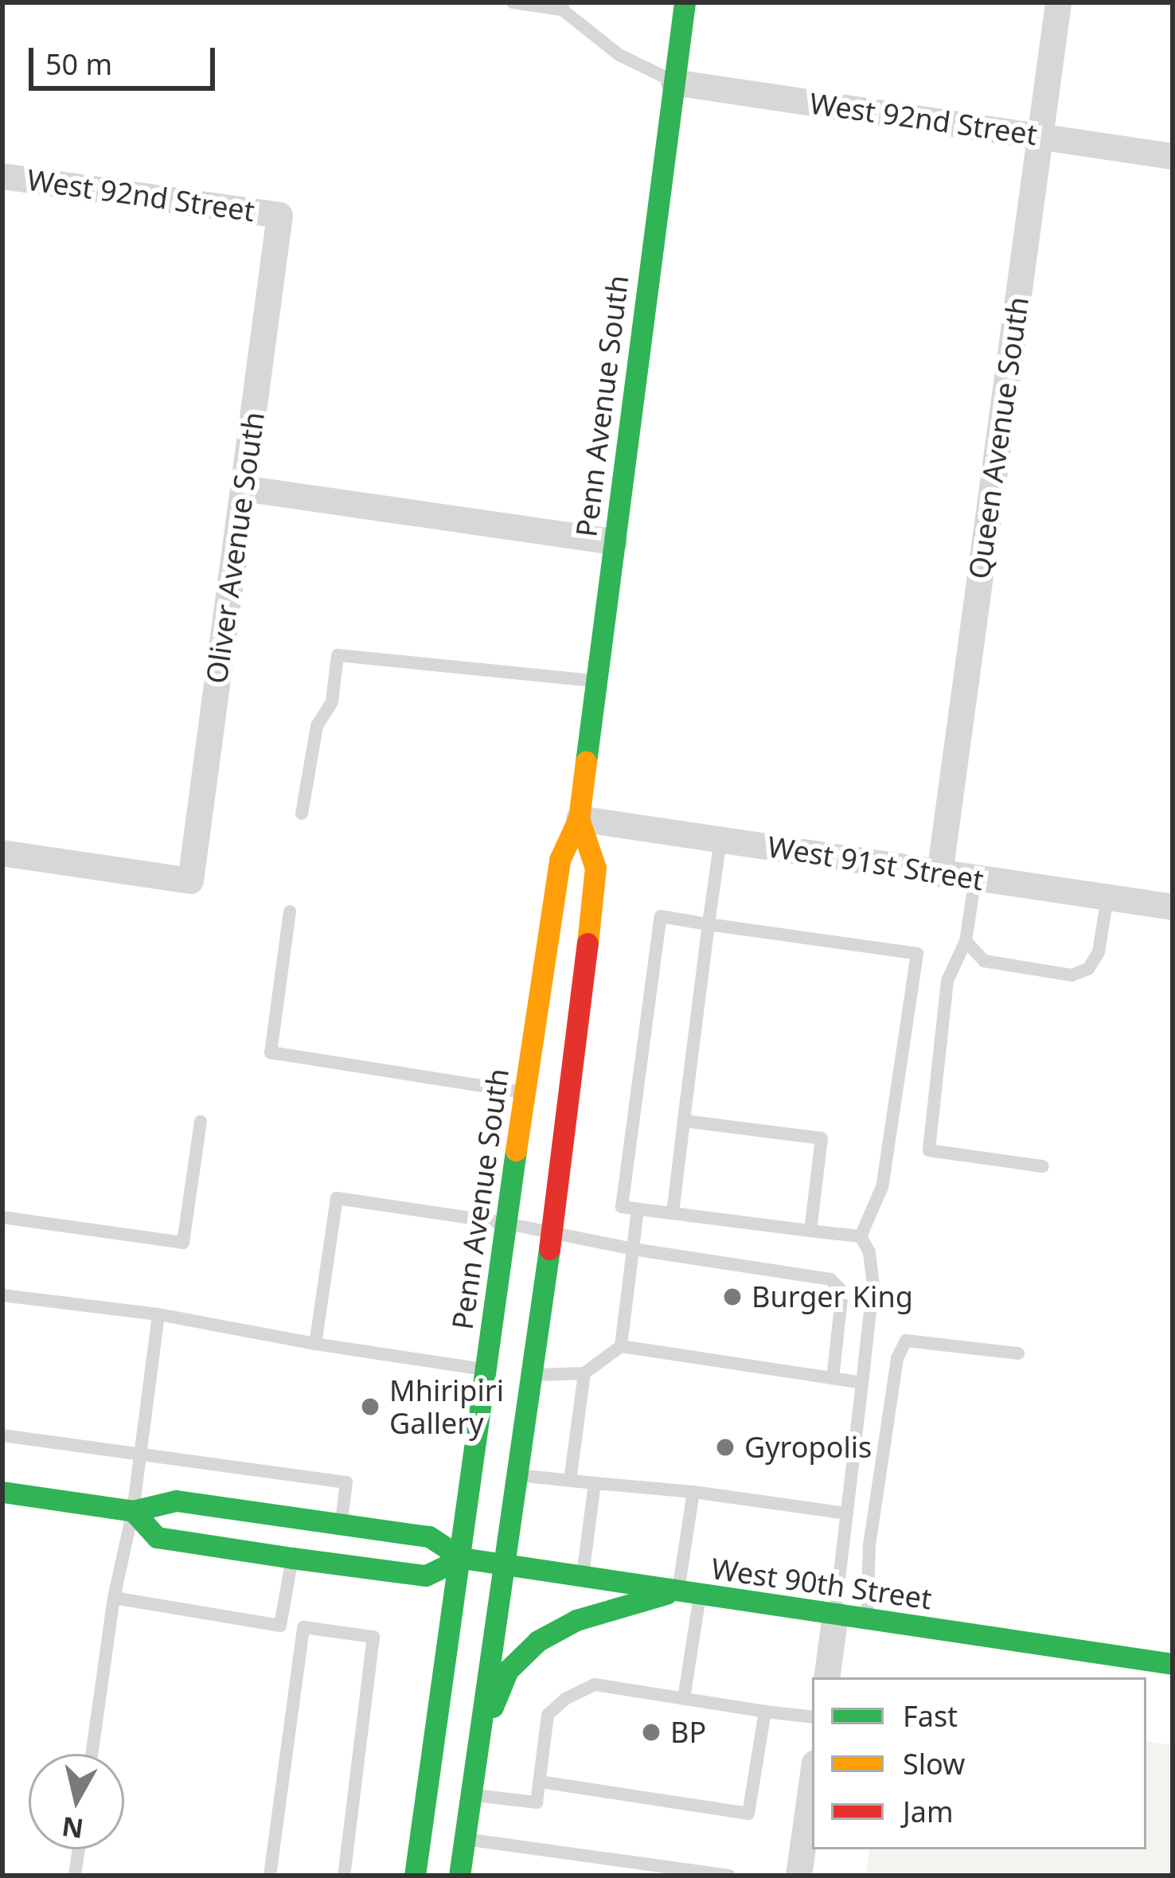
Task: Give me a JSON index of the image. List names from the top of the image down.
{
  "streets": {
    "main road": ["Penn Avenue South", "West 90th Street"],
    "street": [
      "West 92nd Street",
      "Queen Avenue South",
      "Oliver Avenue South",
      "West 91st Street"
    ]
  },
  "crossings": [
    ["West 92nd Street", "Penn Avenue South"],
    ["West 92nd Street", "Queen Avenue South"],
    ["West 92nd Street", "Oliver Avenue South"],
    ["Penn Avenue South", "West 91st Street"],
    ["Penn Avenue South", "West 90th Street"],
    ["Queen Avenue South", "West 91st Street"]
  ],
  "places": [
    "Burger King",
    "Mhiripiri Gallery",
    "Gyropolis",
    "BP"
  ],
  "legend": ["Fast", "Slow", "Jam"],
  "scale_bar": "50 m",
  "north": "bottom"
}
